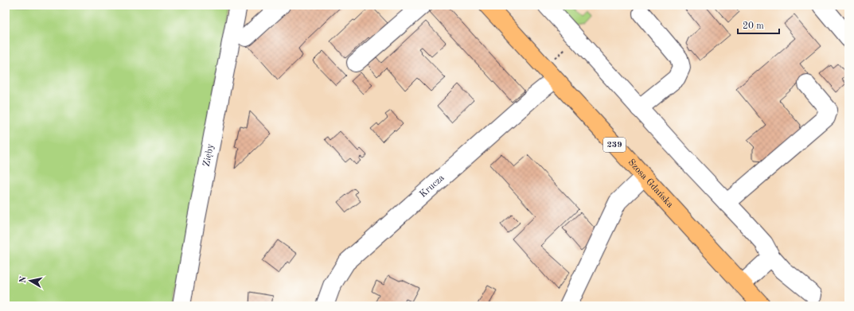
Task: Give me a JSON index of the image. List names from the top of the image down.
{
  "streets": {
    "main road": ["239", "Szosa Gdańska"],
    "street": ["Zięby", "Krucza"]
  },
  "crossings": [
    ["Szosa Gdańska", "Krucza"]
  ],
  "scale_bar": "20 m",
  "north": "left"
}
